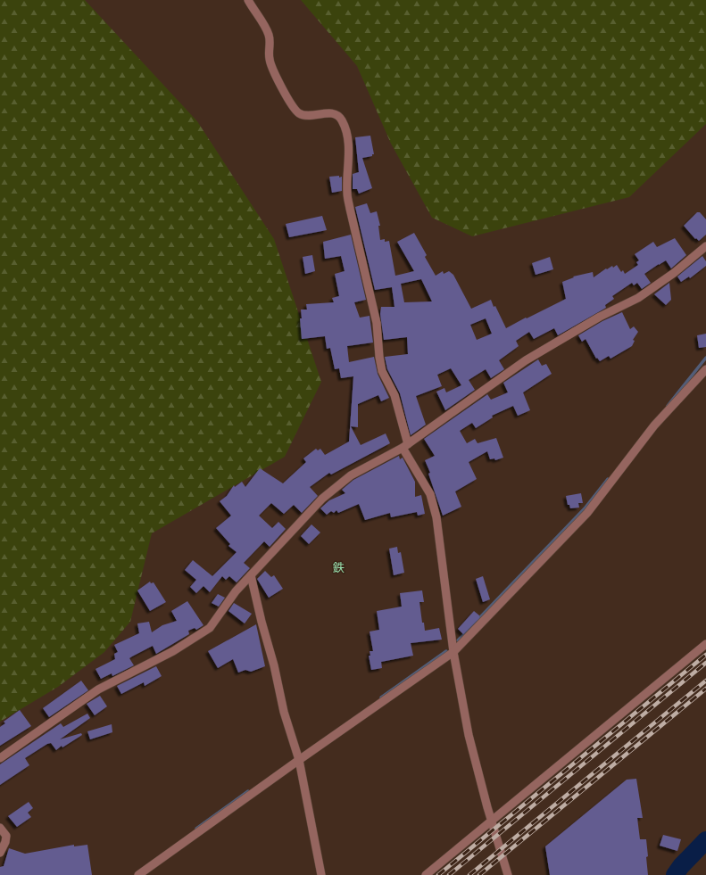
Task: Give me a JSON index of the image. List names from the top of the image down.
{
  "districts": ["鉄"]
}
